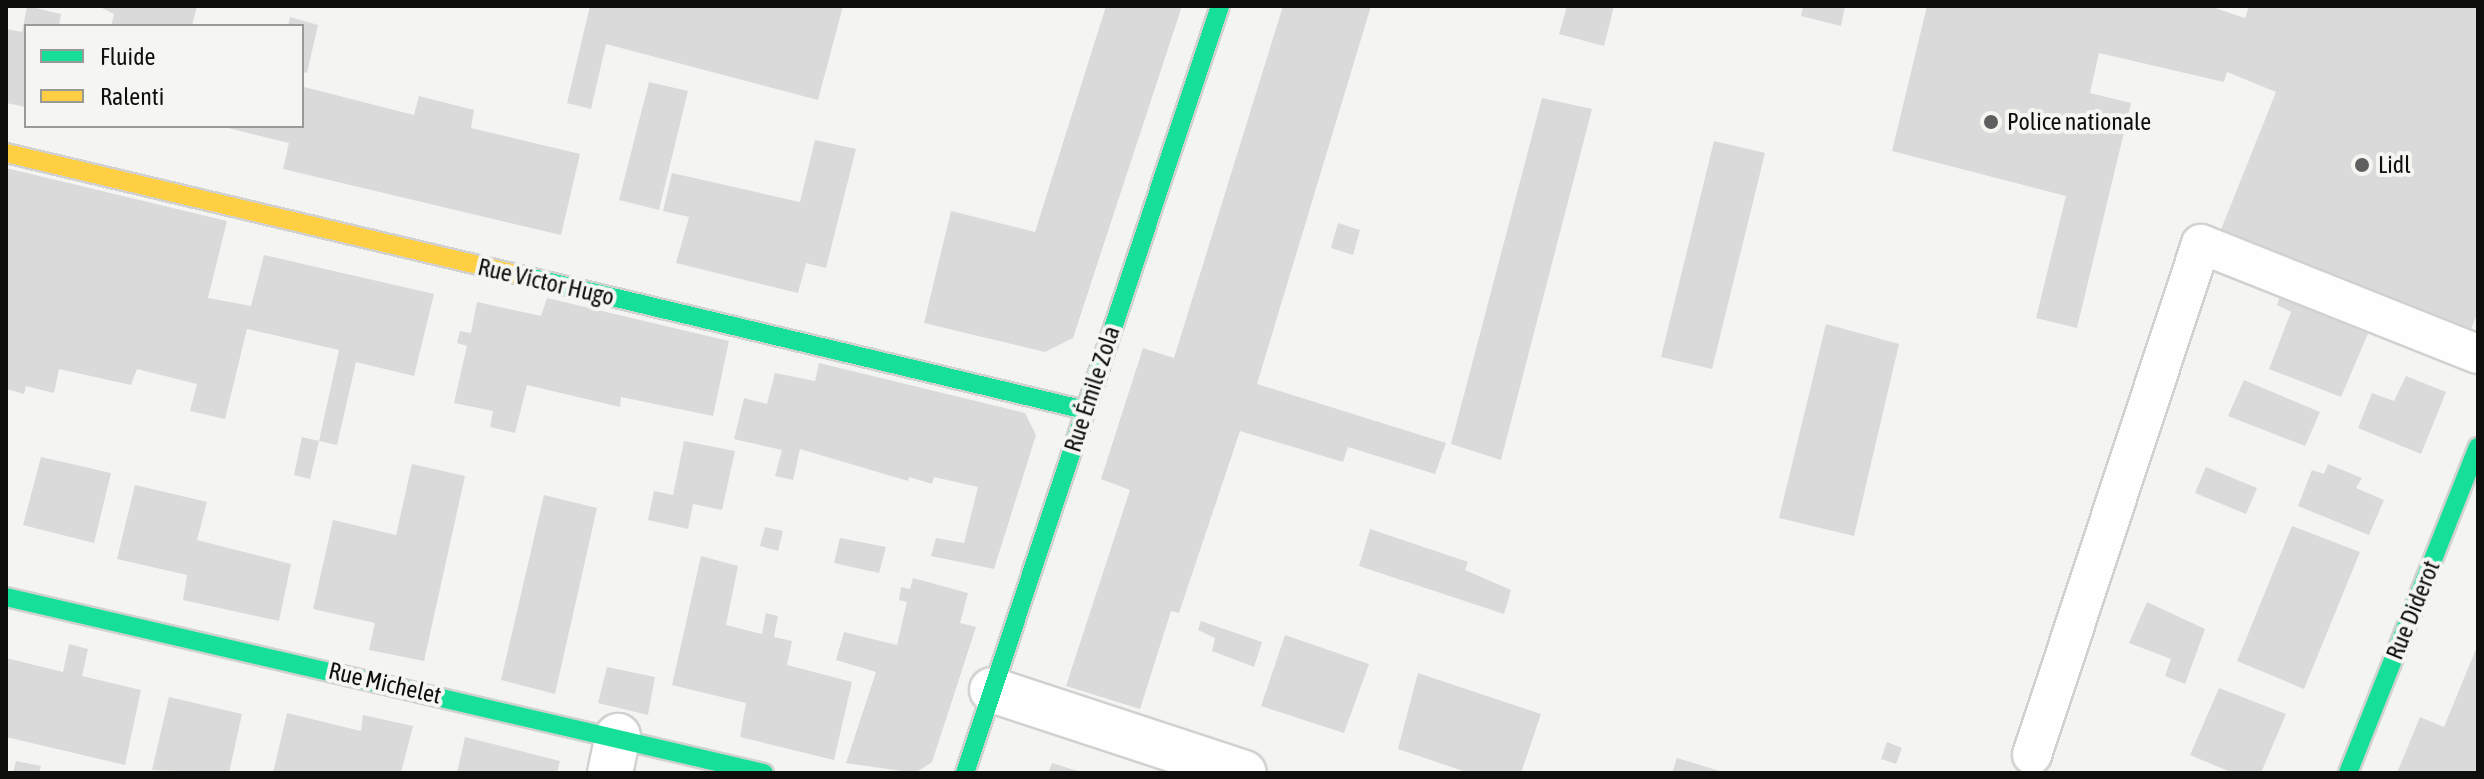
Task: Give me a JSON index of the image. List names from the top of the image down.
{
  "streets": {
    "street": [
      "Rue Victor Hugo",
      "Rue Émile Zola",
      "Rue Diderot",
      "Rue Michelet"
    ]
  },
  "crossings": [
    ["Rue Victor Hugo", "Rue Émile Zola"]
  ],
  "places": ["Police nationale", "Lidl"],
  "legend": ["Fluide", "Ralenti"]
}
